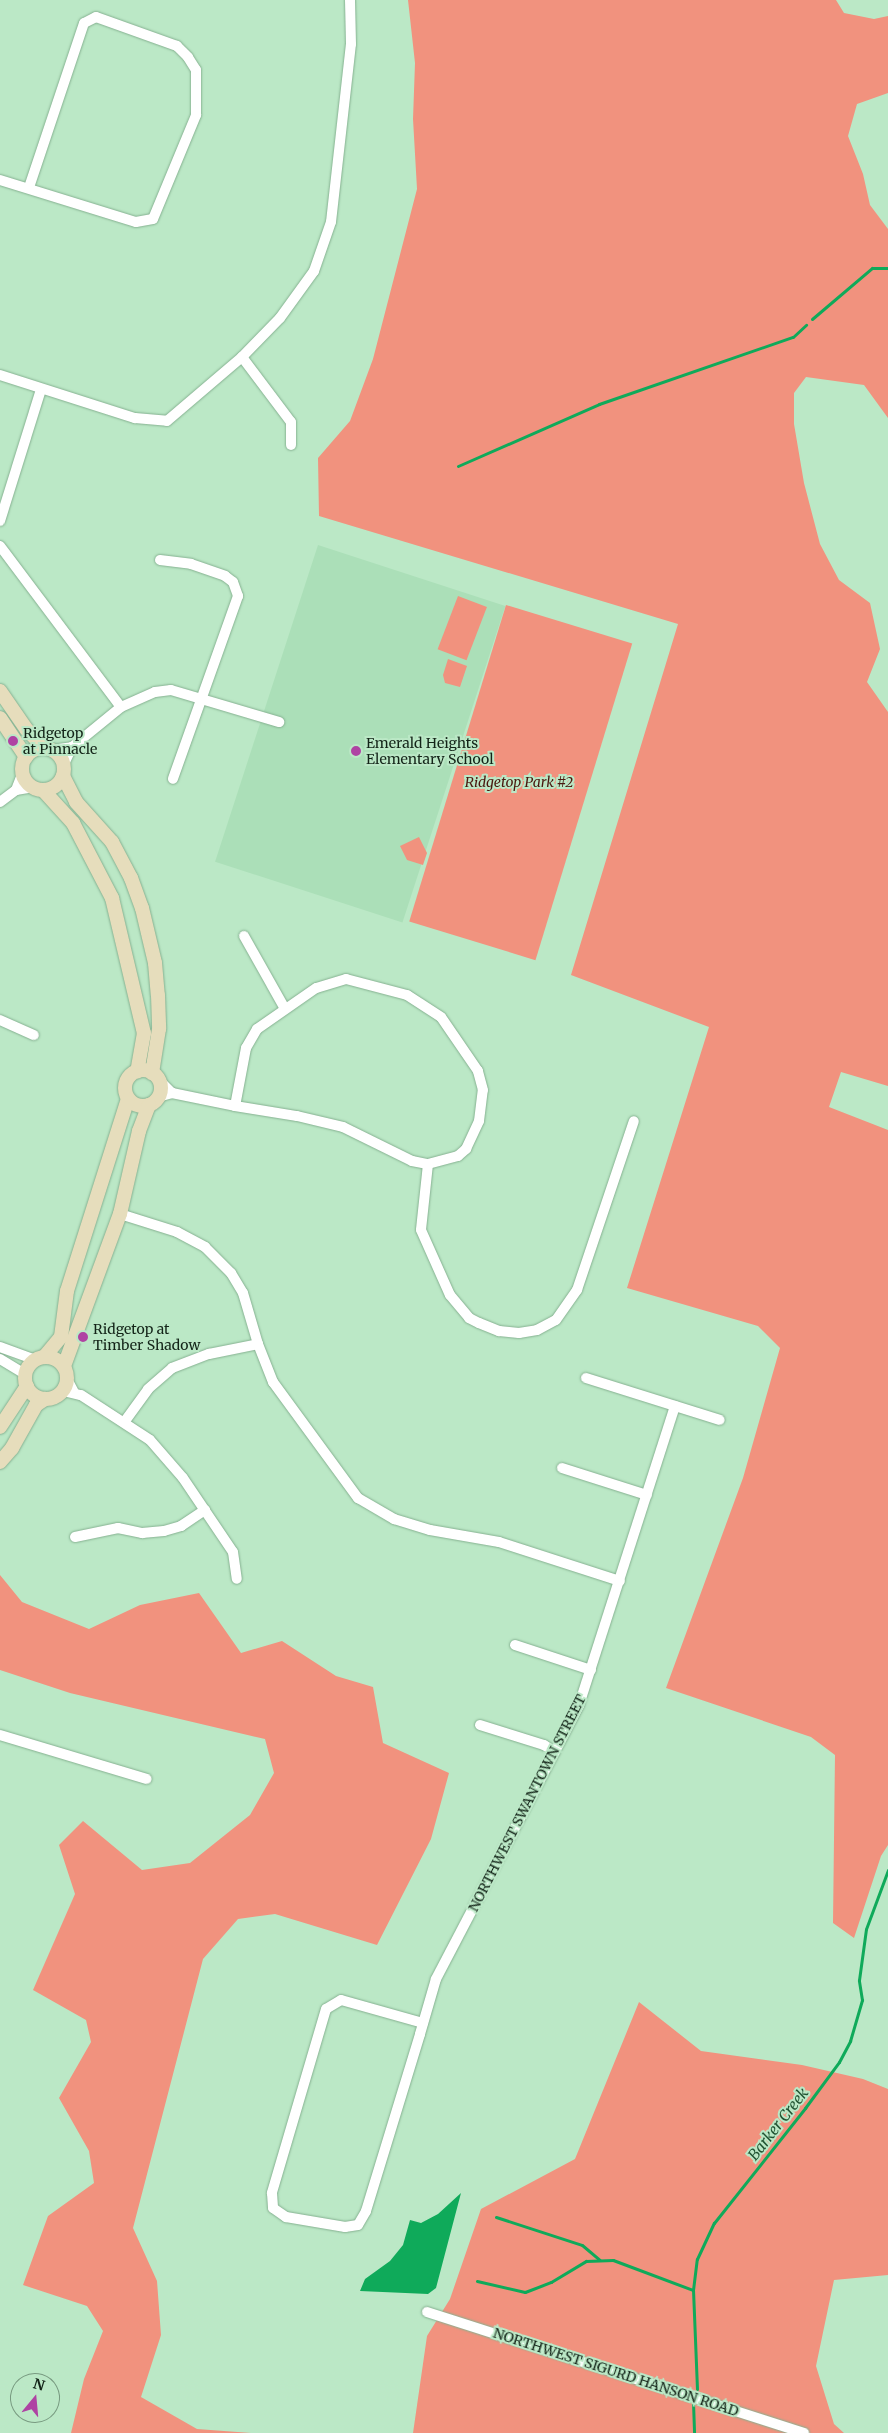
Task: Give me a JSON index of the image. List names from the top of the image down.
{
  "streets": {
    "street": ["NORTHWEST SWANTOWN STREET", "NORTHWEST SIGURD HANSON ROAD"]
  },
  "water": ["Barker Creek"],
  "parks": ["Ridgetop Park #2"],
  "places": ["Ridgetop at Pinnacle", "Emerald Heights Elementary School", "Ridgetop at Timber Shadow"],
  "north": "top"
}
